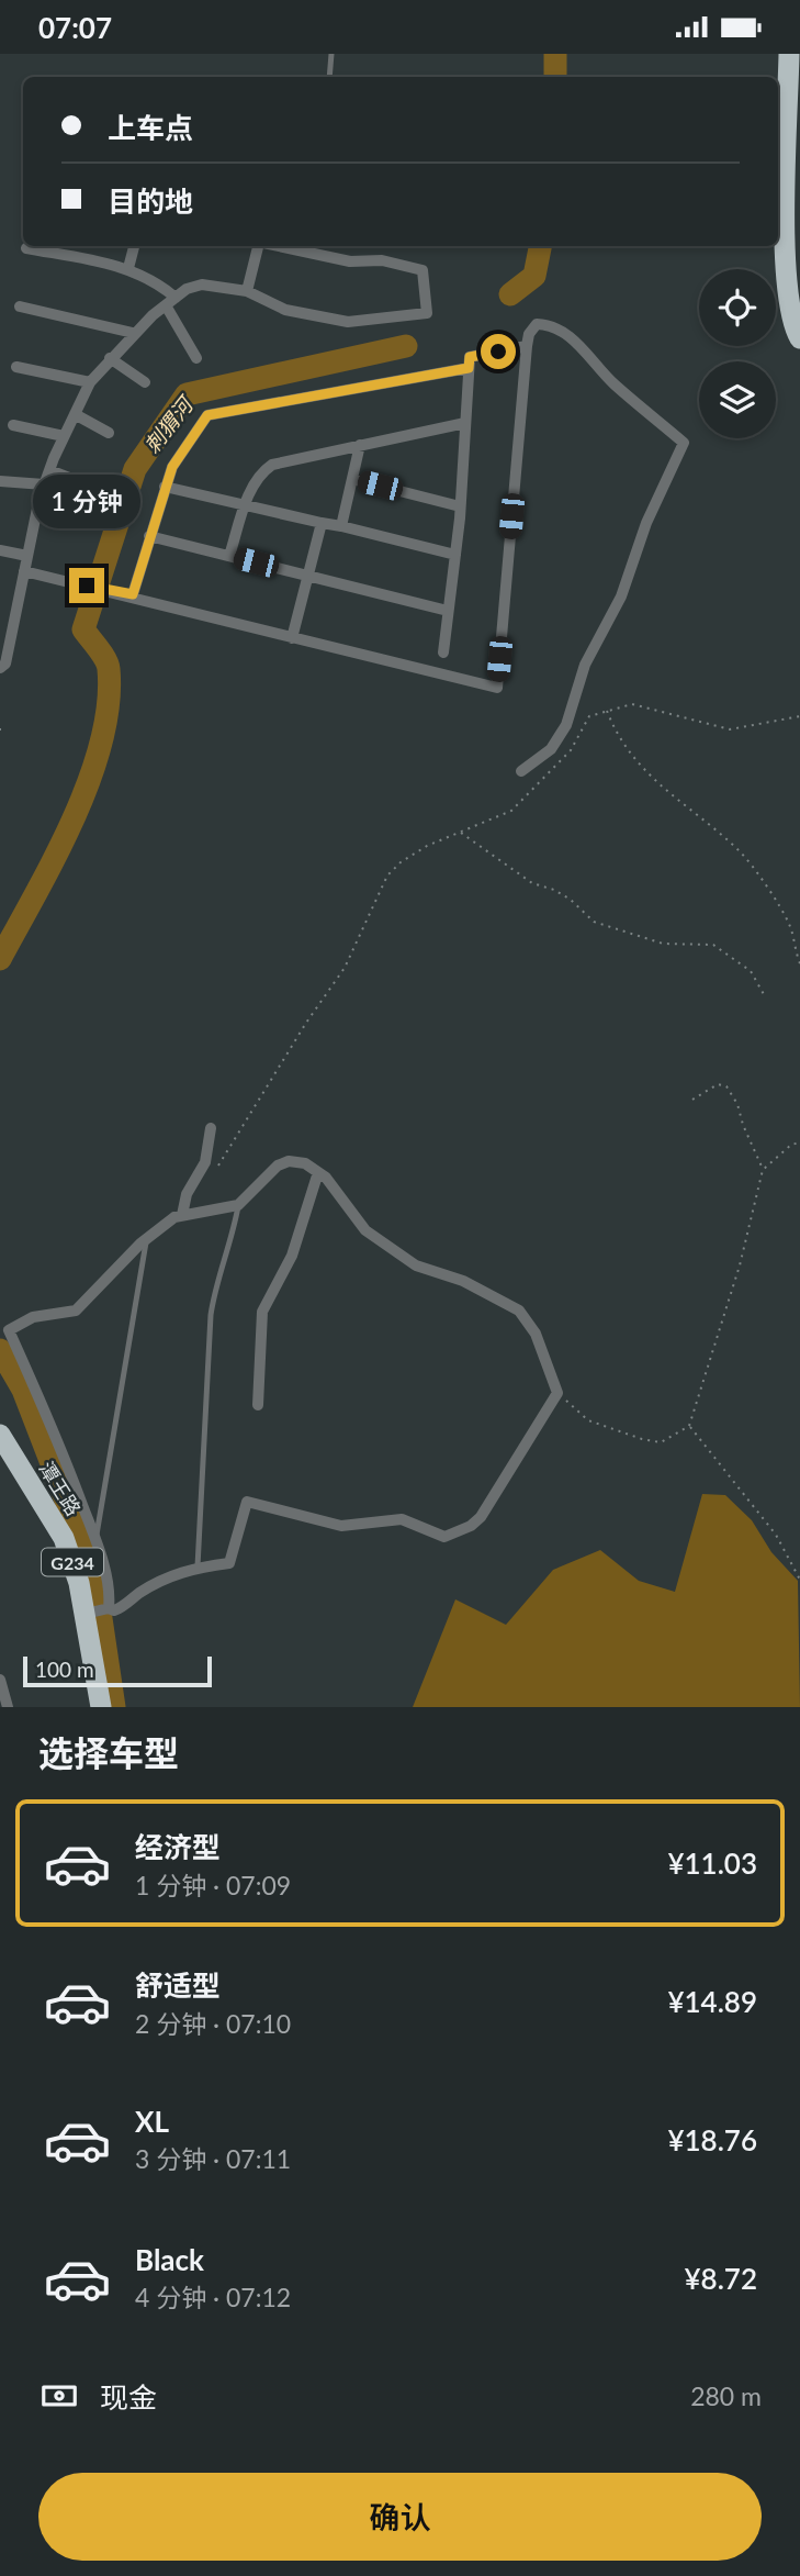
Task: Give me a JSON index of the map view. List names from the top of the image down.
{
  "streets": {
    "highway": ["潭王路", "G234"]
  },
  "water": ["刺猬河"],
  "scale_bar": "100 m",
  "page": {
    "status": "07:07",
    "banner": ["上车点", "目的地"],
    "bubble": "1 分钟",
    "scale": "100 m",
    "heading": "选择车型",
    "list": [
      {
        "name": "经济型",
        "note": "1 分钟 · 07:09",
        "value": "¥11.03"
      },
      {
        "name": "舒适型",
        "note": "2 分钟 · 07:10",
        "value": "¥14.89"
      },
      {
        "name": "XL",
        "note": "3 分钟 · 07:11",
        "value": "¥18.76"
      },
      {
        "name": "Black",
        "note": "4 分钟 · 07:12",
        "value": "¥8.72"
      }
    ],
    "pay": ["现金", "280 m"],
    "buttons": "确认"
  }
}
